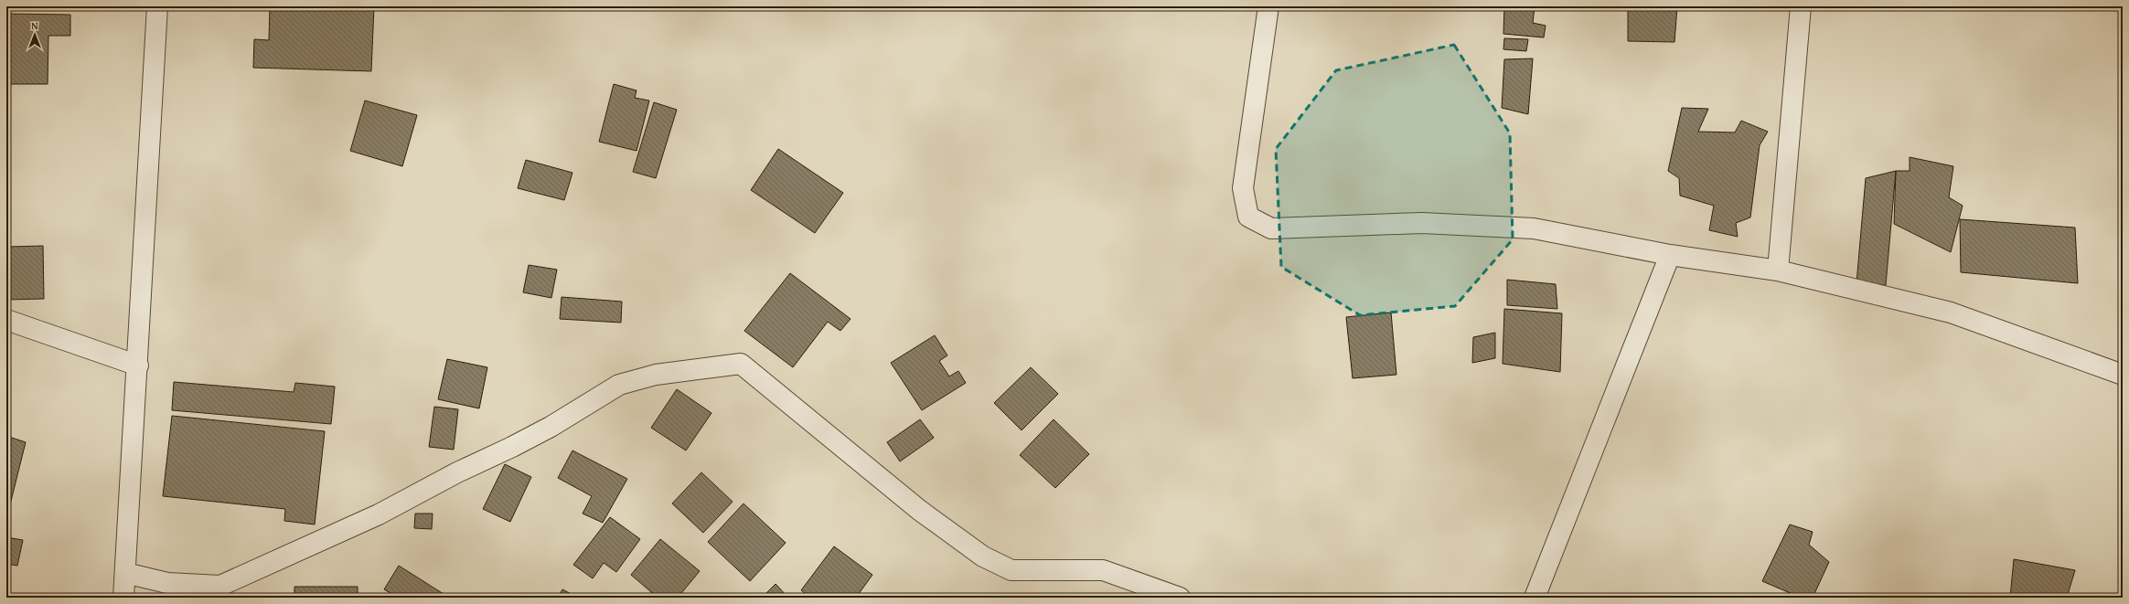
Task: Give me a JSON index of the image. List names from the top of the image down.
{
  "north": "top"
}
